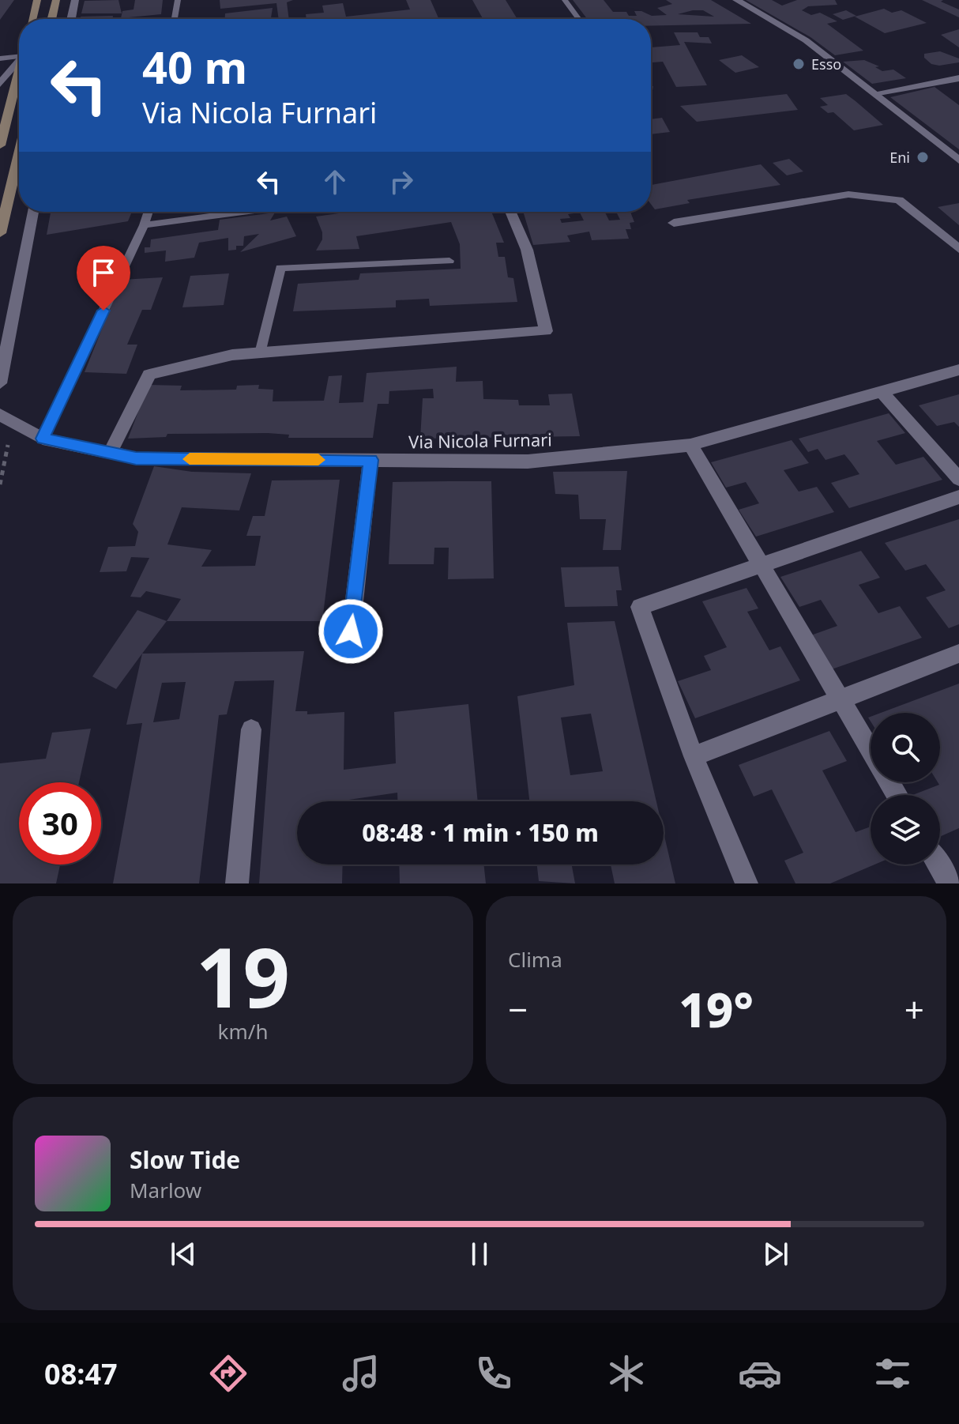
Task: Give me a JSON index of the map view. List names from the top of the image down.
{
  "streets": {
    "street": ["Via Nicola Furnari"]
  },
  "places": ["Esso", "Eni"],
  "page": {
    "turn": ["40 m", "Via Nicola Furnari"],
    "limit": "30",
    "trip": "08:48 · 1 min · 150 m",
    "tile": [
      ["19", "km/h"],
      "Clima"
    ],
    "heat": ["−", "19°", "+"],
    "song": ["Slow Tide", "Marlow"],
    "tabs": "08:47"
  }
}
